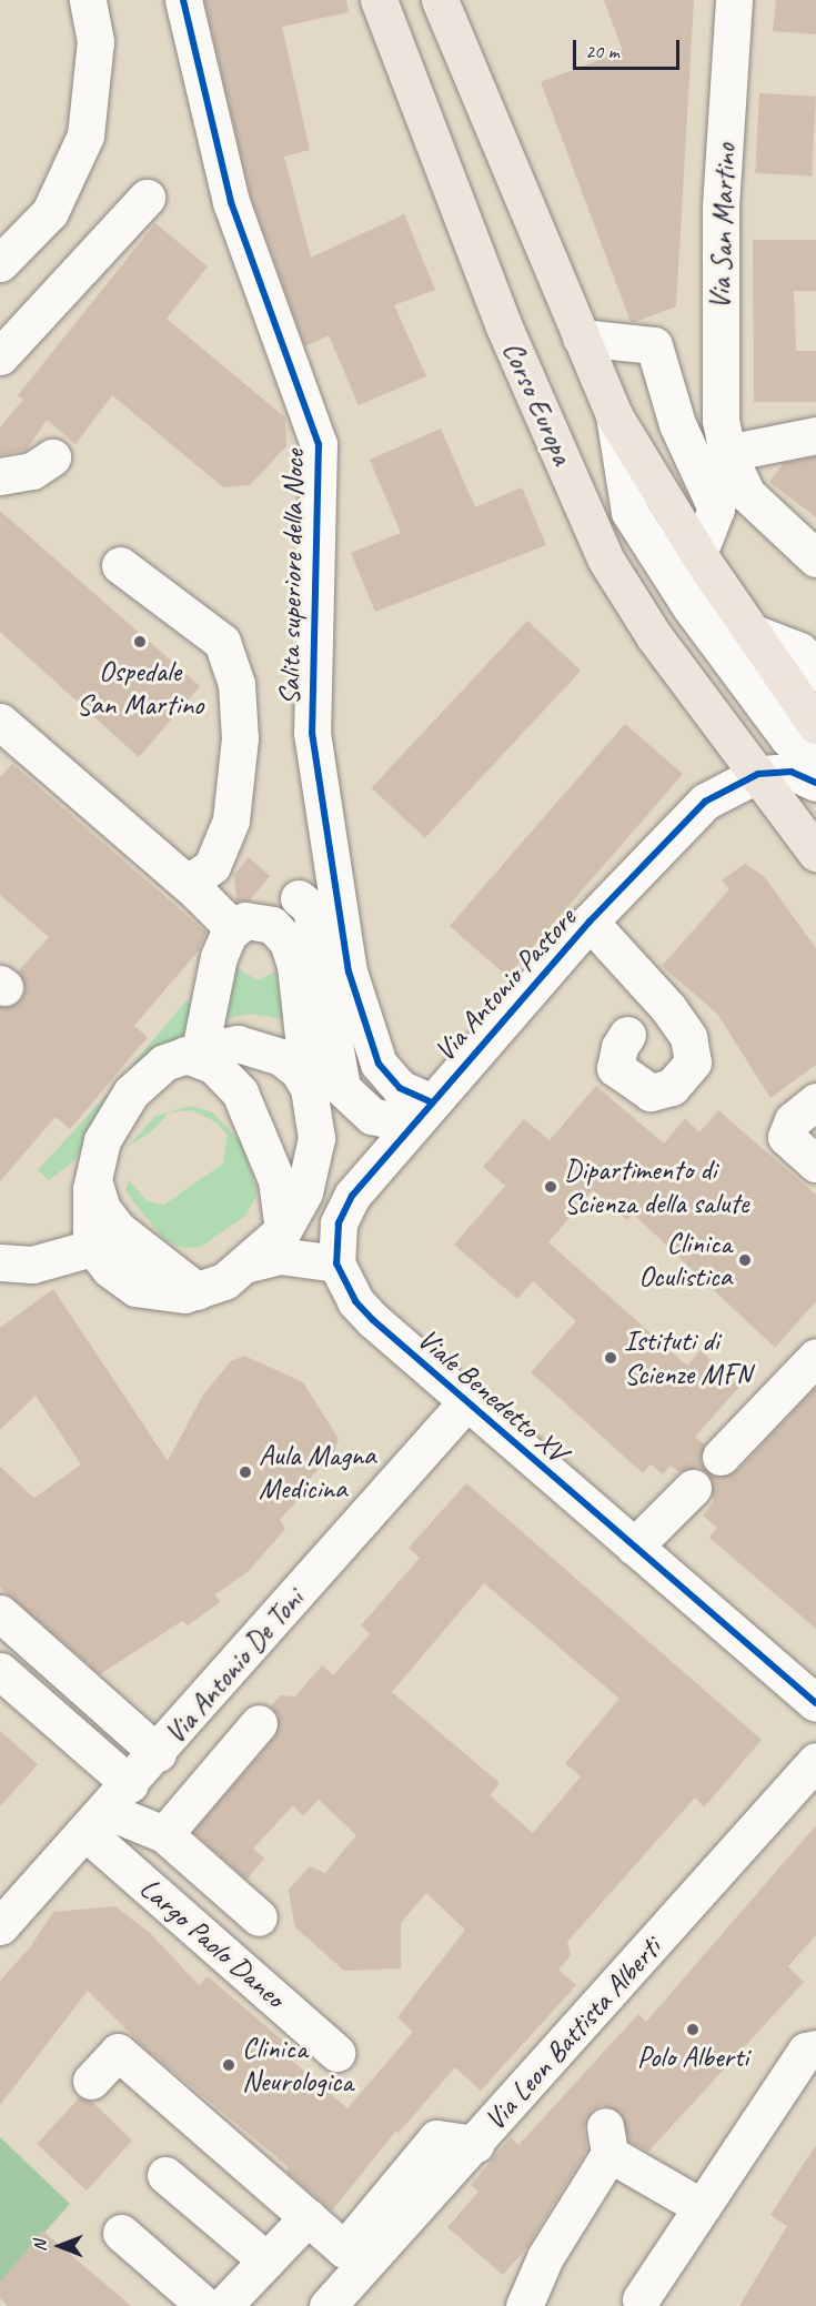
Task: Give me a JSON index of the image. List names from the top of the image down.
{
  "streets": {
    "main road": ["Corso Europa"],
    "street": [
      "Via San Martino",
      "Salita superiore della Noce",
      "Via Antonio Pastore",
      "Viale Benedetto XV",
      "Via Antonio De Toni",
      "Largo Paolo Daneo",
      "Via Leon Battista Alberti"
    ]
  },
  "crossings": [
    ["Corso Europa", "Via Antonio Pastore"],
    ["Salita superiore della Noce", "Via Antonio Pastore"],
    ["Via Antonio Pastore", "Viale Benedetto XV"],
    ["Viale Benedetto XV", "Via Antonio De Toni"],
    ["Via Antonio De Toni", "Largo Paolo Daneo"]
  ],
  "places": [
    "Ospedale San Martino",
    "Dipartimento di Scienza della salute",
    "Clinica Oculistica",
    "Istituti di Scienze MFN",
    "Aula Magna Medicina",
    "Polo Alberti",
    "Clinica Neurologica"
  ],
  "scale_bar": "20 m",
  "north": "left"
}
